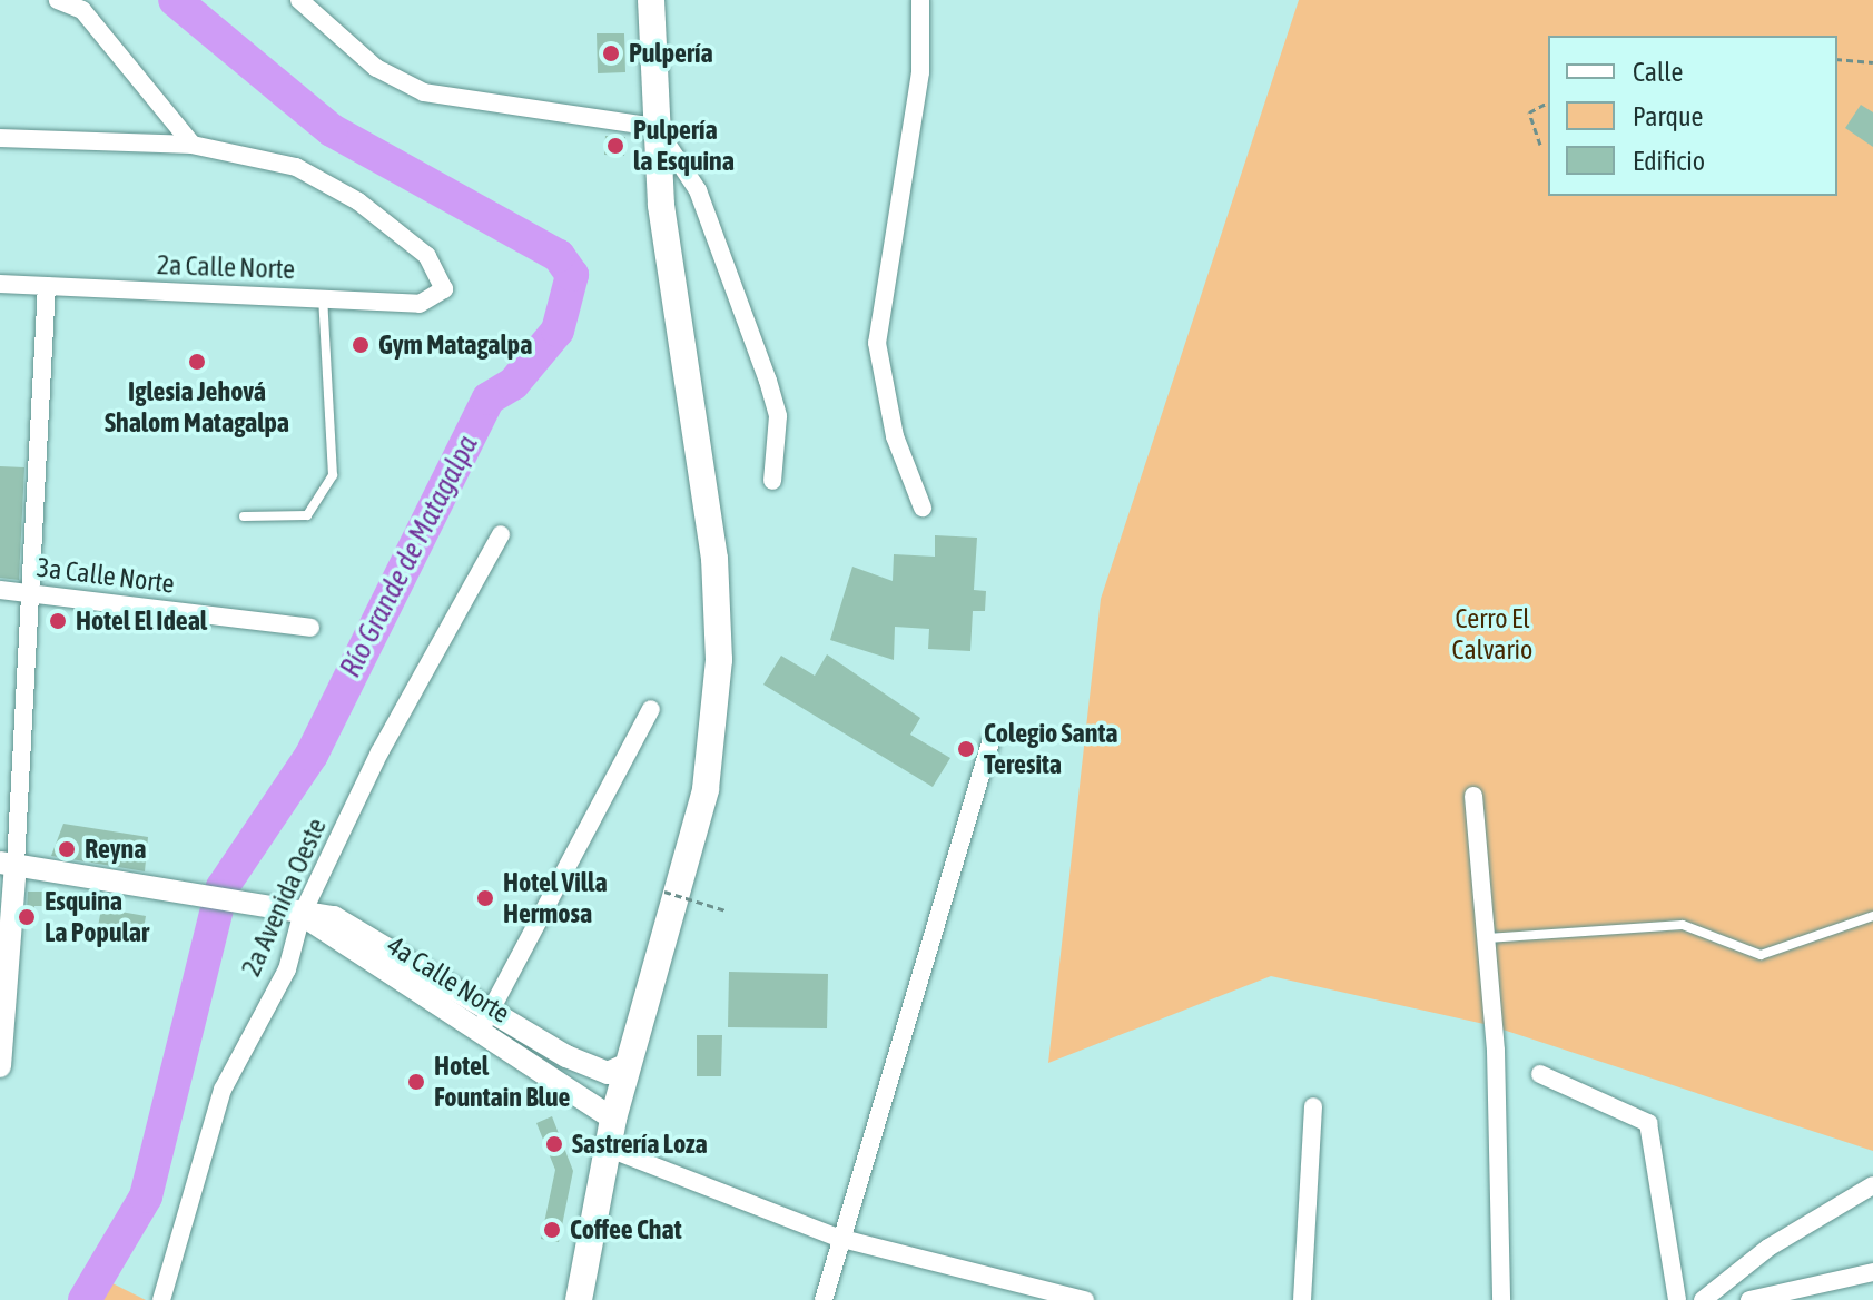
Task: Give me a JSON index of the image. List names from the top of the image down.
{
  "streets": {
    "street": [
      "2a Calle Norte",
      "3a Calle Norte",
      "2a Avenida Oeste",
      "4a Calle Norte"
    ]
  },
  "crossings": [
    ["2a Avenida Oeste", "4a Calle Norte"]
  ],
  "water": ["Río Grande de Matagalpa"],
  "parks": ["Cerro El Calvario"],
  "places": [
    "Pulpería",
    "Pulpería la Esquina",
    "Gym Matagalpa",
    "Iglesia Jehová Shalom Matagalpa",
    "Hotel El Ideal",
    "Colegio Santa Teresita",
    "Reyna",
    "Hotel Villa Hermosa",
    "Esquina La Popular",
    "Hotel Fountain Blue",
    "Sastrería Loza",
    "Coffee Chat"
  ],
  "legend": ["Calle", "Parque", "Edificio"]
}
